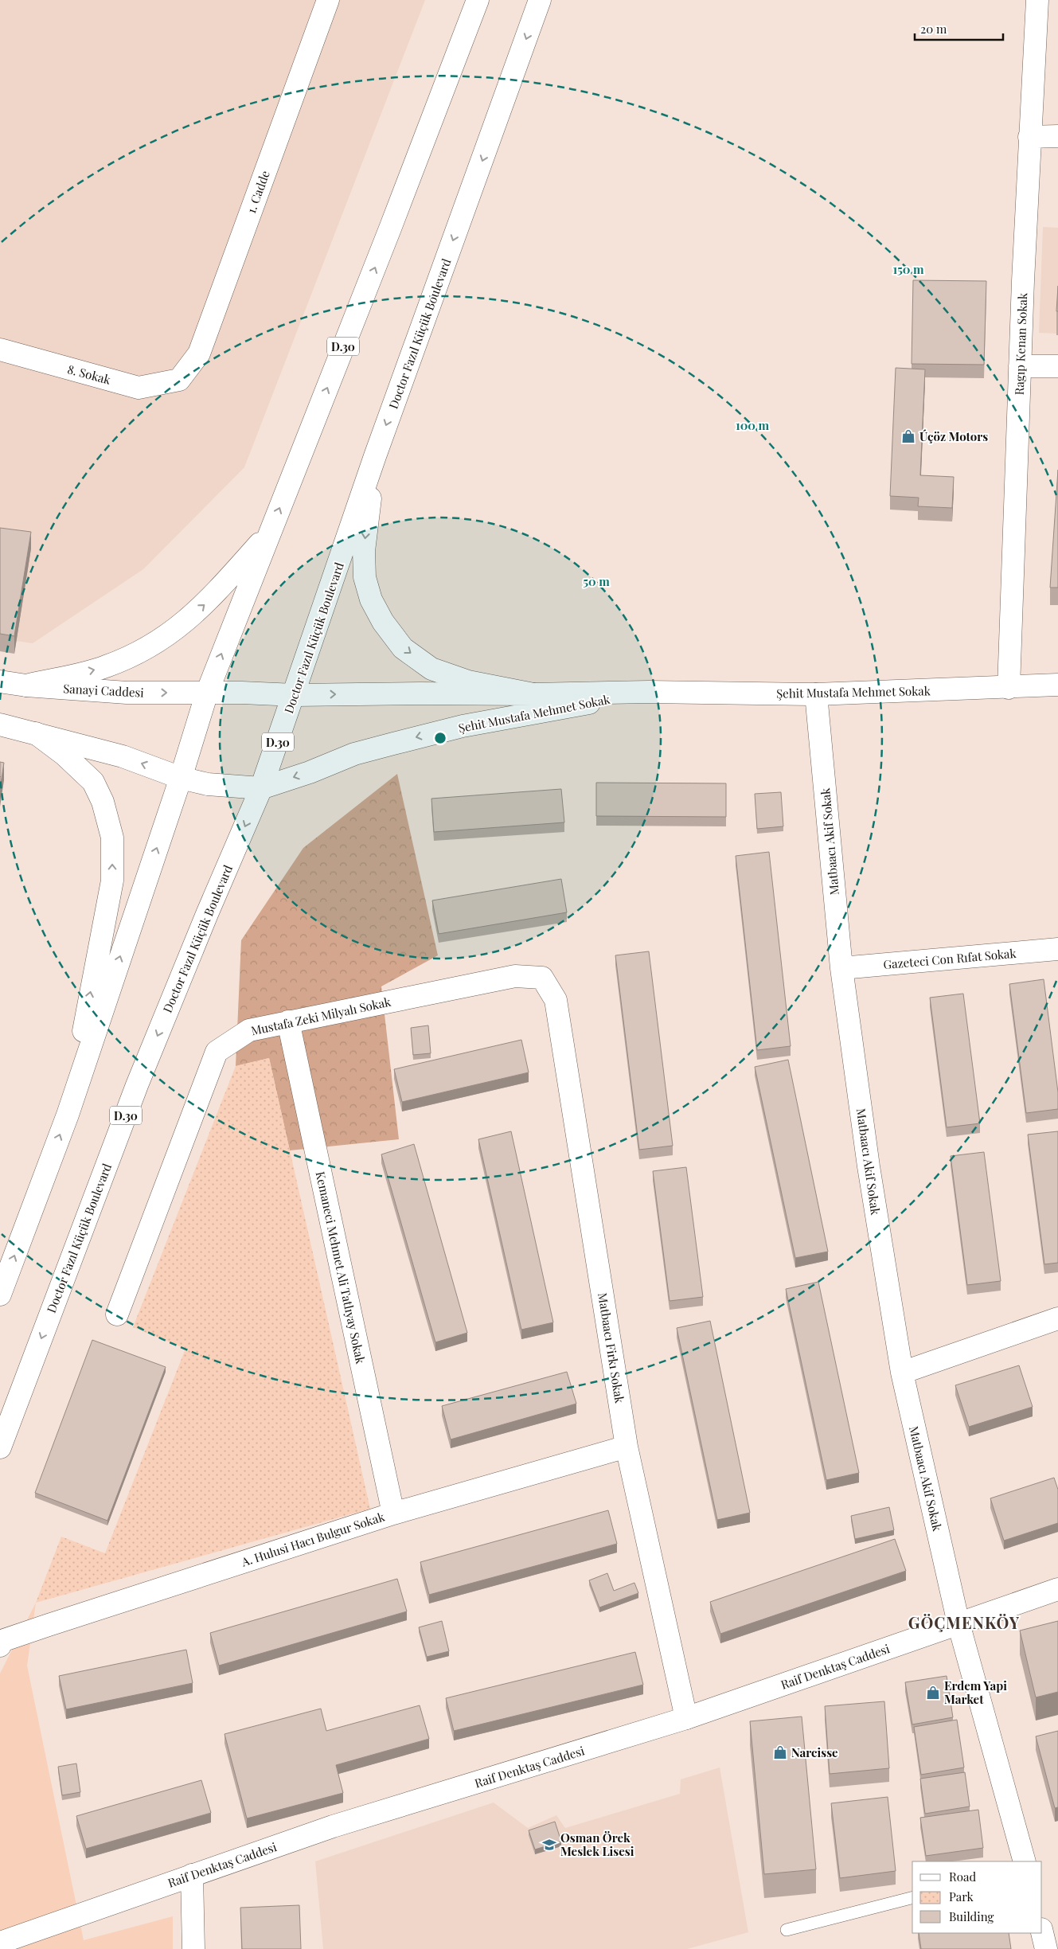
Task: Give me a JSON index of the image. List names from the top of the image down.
{
  "streets": {
    "main road": [
      "1. Cadde",
      "Doctor Fazıl Küçük Boulevard",
      "Ragıp Kenan Sokak",
      "D.30",
      "8. Sokak",
      "Sanayi Caddesi",
      "Şehit Mustafa Mehmet Sokak",
      "Matbaacı Akif Sokak",
      "Gazeteci Con Rıfat Sokak",
      "Mustafa Zeki Milyalı Sokak",
      "Kemaneci Mehmet Ali Tatlıyay Sokak",
      "Matbaacı Firkı Sokak",
      "A. Hulusi Hacı Bulgur Sokak",
      "Raif Denktaş Caddesi"
    ]
  },
  "crossings": [
    ["1. Cadde", "8. Sokak"],
    ["Doctor Fazıl Küçük Boulevard", "Sanayi Caddesi"],
    ["Doctor Fazıl Küçük Boulevard", "Şehit Mustafa Mehmet Sokak"],
    ["Ragıp Kenan Sokak", "Şehit Mustafa Mehmet Sokak"],
    ["D.30", "Sanayi Caddesi"],
    ["Sanayi Caddesi", "Şehit Mustafa Mehmet Sokak"],
    ["Şehit Mustafa Mehmet Sokak", "Matbaacı Akif Sokak"],
    ["Matbaacı Akif Sokak", "Gazeteci Con Rıfat Sokak"],
    ["Matbaacı Akif Sokak", "Raif Denktaş Caddesi"],
    ["Mustafa Zeki Milyalı Sokak", "Kemaneci Mehmet Ali Tatlıyay Sokak"],
    ["Mustafa Zeki Milyalı Sokak", "Matbaacı Firkı Sokak"],
    ["Kemaneci Mehmet Ali Tatlıyay Sokak", "A. Hulusi Hacı Bulgur Sokak"],
    ["Matbaacı Firkı Sokak", "A. Hulusi Hacı Bulgur Sokak"],
    ["Matbaacı Firkı Sokak", "Raif Denktaş Caddesi"]
  ],
  "districts": ["GÖÇMENKÖY"],
  "places": {
    "shop": ["Úçöz Motors", "Erdem Yapi Market", "Narcisse"],
    "school or university": ["Osman Örek Meslek Lisesi"]
  },
  "legend": ["Road", "Park", "Building"],
  "scale_bar": "20 m",
  "rings": ["150 m", "100 m", "50 m"]
}
